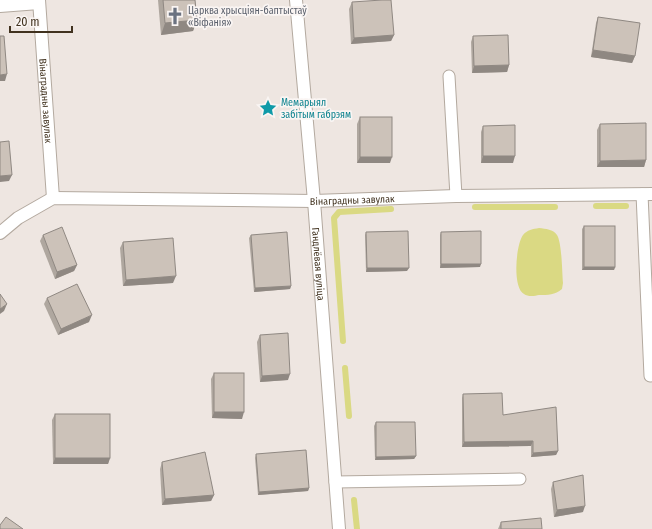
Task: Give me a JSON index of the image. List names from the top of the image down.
{
  "streets": {
    "street": ["Вінаградны завулак", "Гандлёвая вуліца"]
  },
  "crossings": [
    ["Вінаградны завулак", "Гандлёвая вуліца"]
  ],
  "places": {
    "church": ["Царква хрысціян-баптыстаў «Віфанія»"],
    "place": ["Мемарыял забітым габрэям"]
  },
  "scale_bar": "20 m"
}
